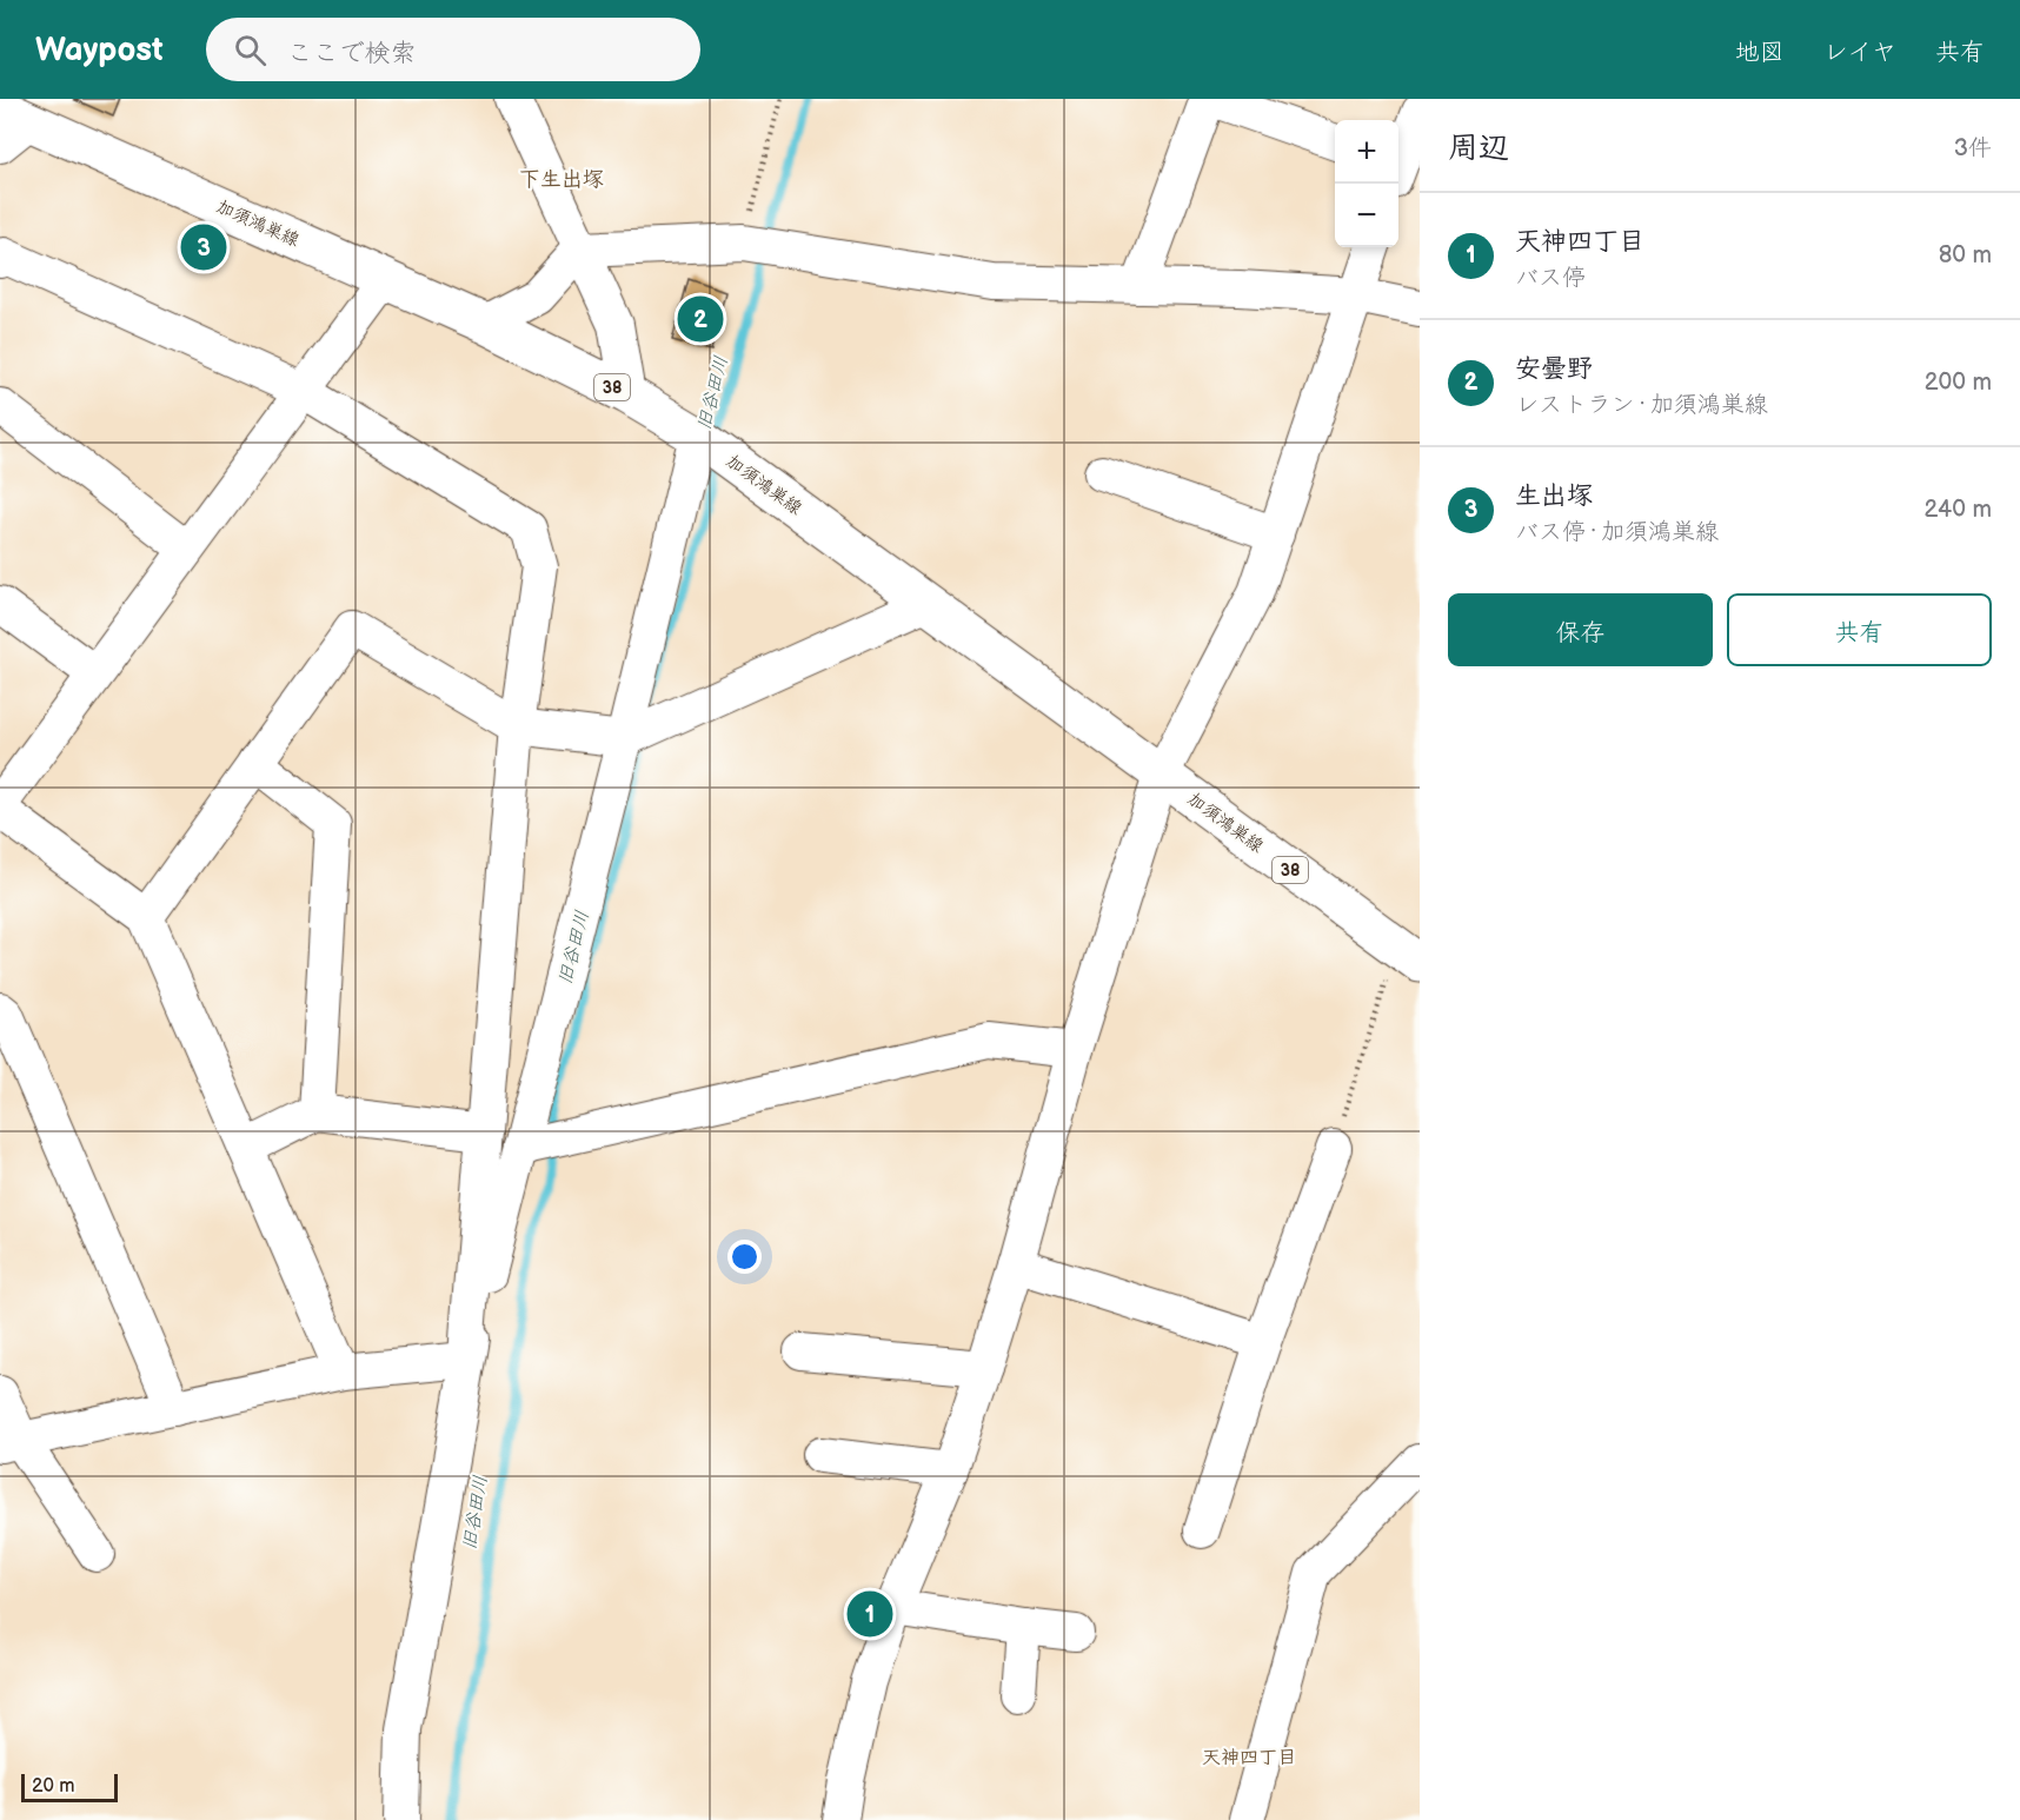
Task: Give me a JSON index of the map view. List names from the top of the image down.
{
  "streets": {
    "main road": ["加須鴻巣線", "38"]
  },
  "districts": ["下生出塚", "天神四丁目"],
  "water": ["旧谷田川"],
  "scale_bar": "20 m",
  "page": {
    "header": "Waypost",
    "search": "ここで検索",
    "nav": ["地図", "レイヤ", "共有"],
    "heading": ["周辺", "3件"],
    "map_buttons": ["+", "−"],
    "list": [
      {
        "mark": "1",
        "name": "天神四丁目",
        "note": "バス停",
        "value": "80 m"
      },
      {
        "mark": "2",
        "name": "安曇野",
        "note": "レストラン · 加須鴻巣線",
        "value": "200 m"
      },
      {
        "mark": "3",
        "name": "生出塚",
        "note": "バス停 · 加須鴻巣線",
        "value": "240 m"
      }
    ],
    "pins": ["3", "2", "1"],
    "buttons": ["保存", "共有"],
    "scale": "20 m"
  }
}
